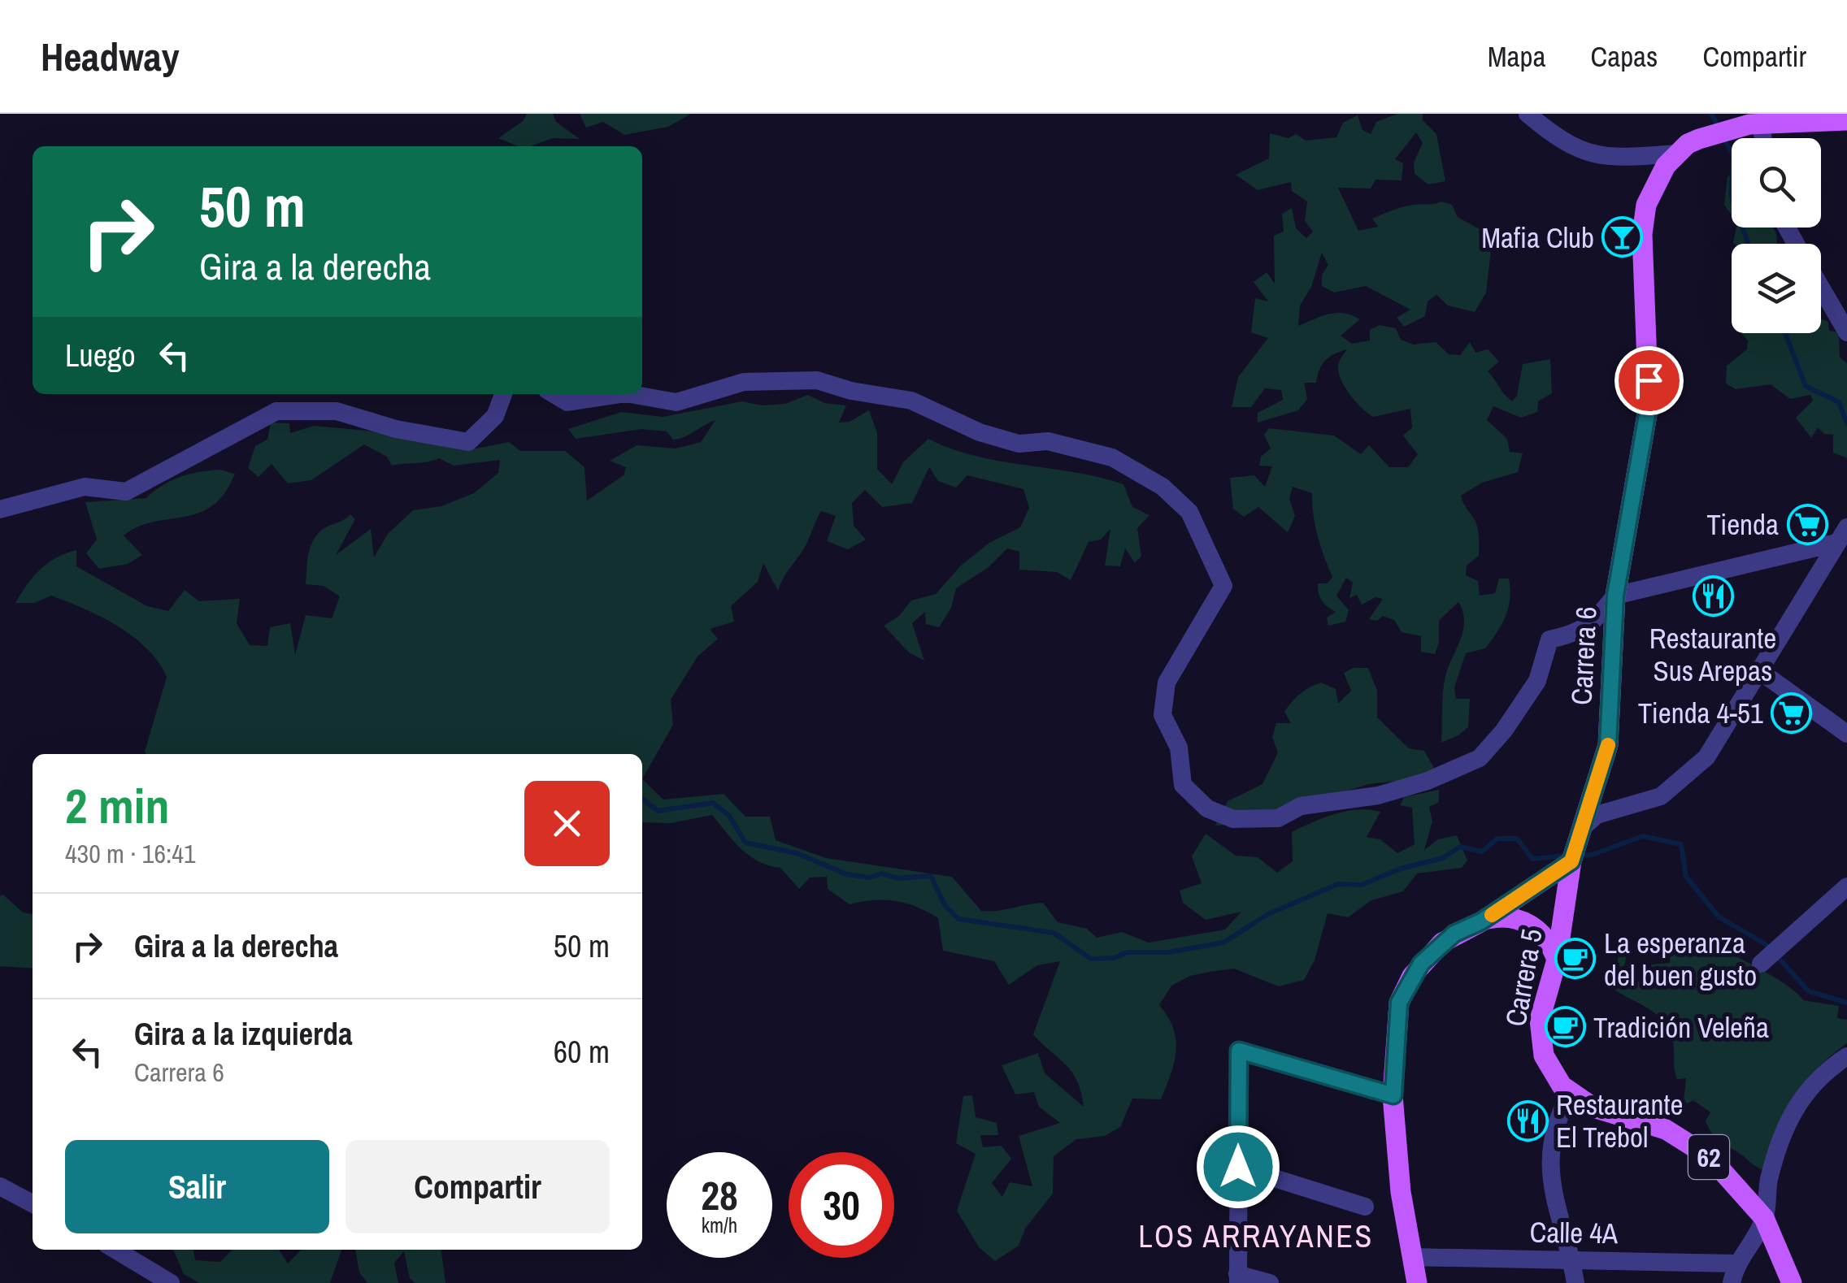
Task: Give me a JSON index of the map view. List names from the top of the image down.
{
  "streets": {
    "main road": ["Carrera 6", "Carrera 5", "62"],
    "street": ["Calle 4A"]
  },
  "crossings": [
    ["Carrera 6", "Carrera 5"],
    ["Carrera 5", "62"]
  ],
  "districts": ["LOS ARRAYANES"],
  "places": {
    "bar": ["Mafia Club"],
    "supermarket": ["Tienda", "Tienda 4-51"],
    "restaurant": ["Restaurante Sus Arepas", "Restaurante El Trebol"],
    "cafe": ["La esperanza del buen gusto", "Tradición Veleña"]
  },
  "page": {
    "header": "Headway",
    "nav": ["Mapa", "Capas", "Compartir"],
    "turn": ["50 m", "Gira a la derecha"],
    "then": "Luego",
    "heading": ["2 min", "430 m · 16:41"],
    "list": [
      {
        "name": "Gira a la derecha",
        "value": "50 m"
      },
      {
        "name": "Gira a la izquierda",
        "note": "Carrera 6",
        "value": "60 m"
      }
    ],
    "buttons": ["Salir", "Compartir"],
    "speed": "28 km/h",
    "limit": "30"
  }
}
